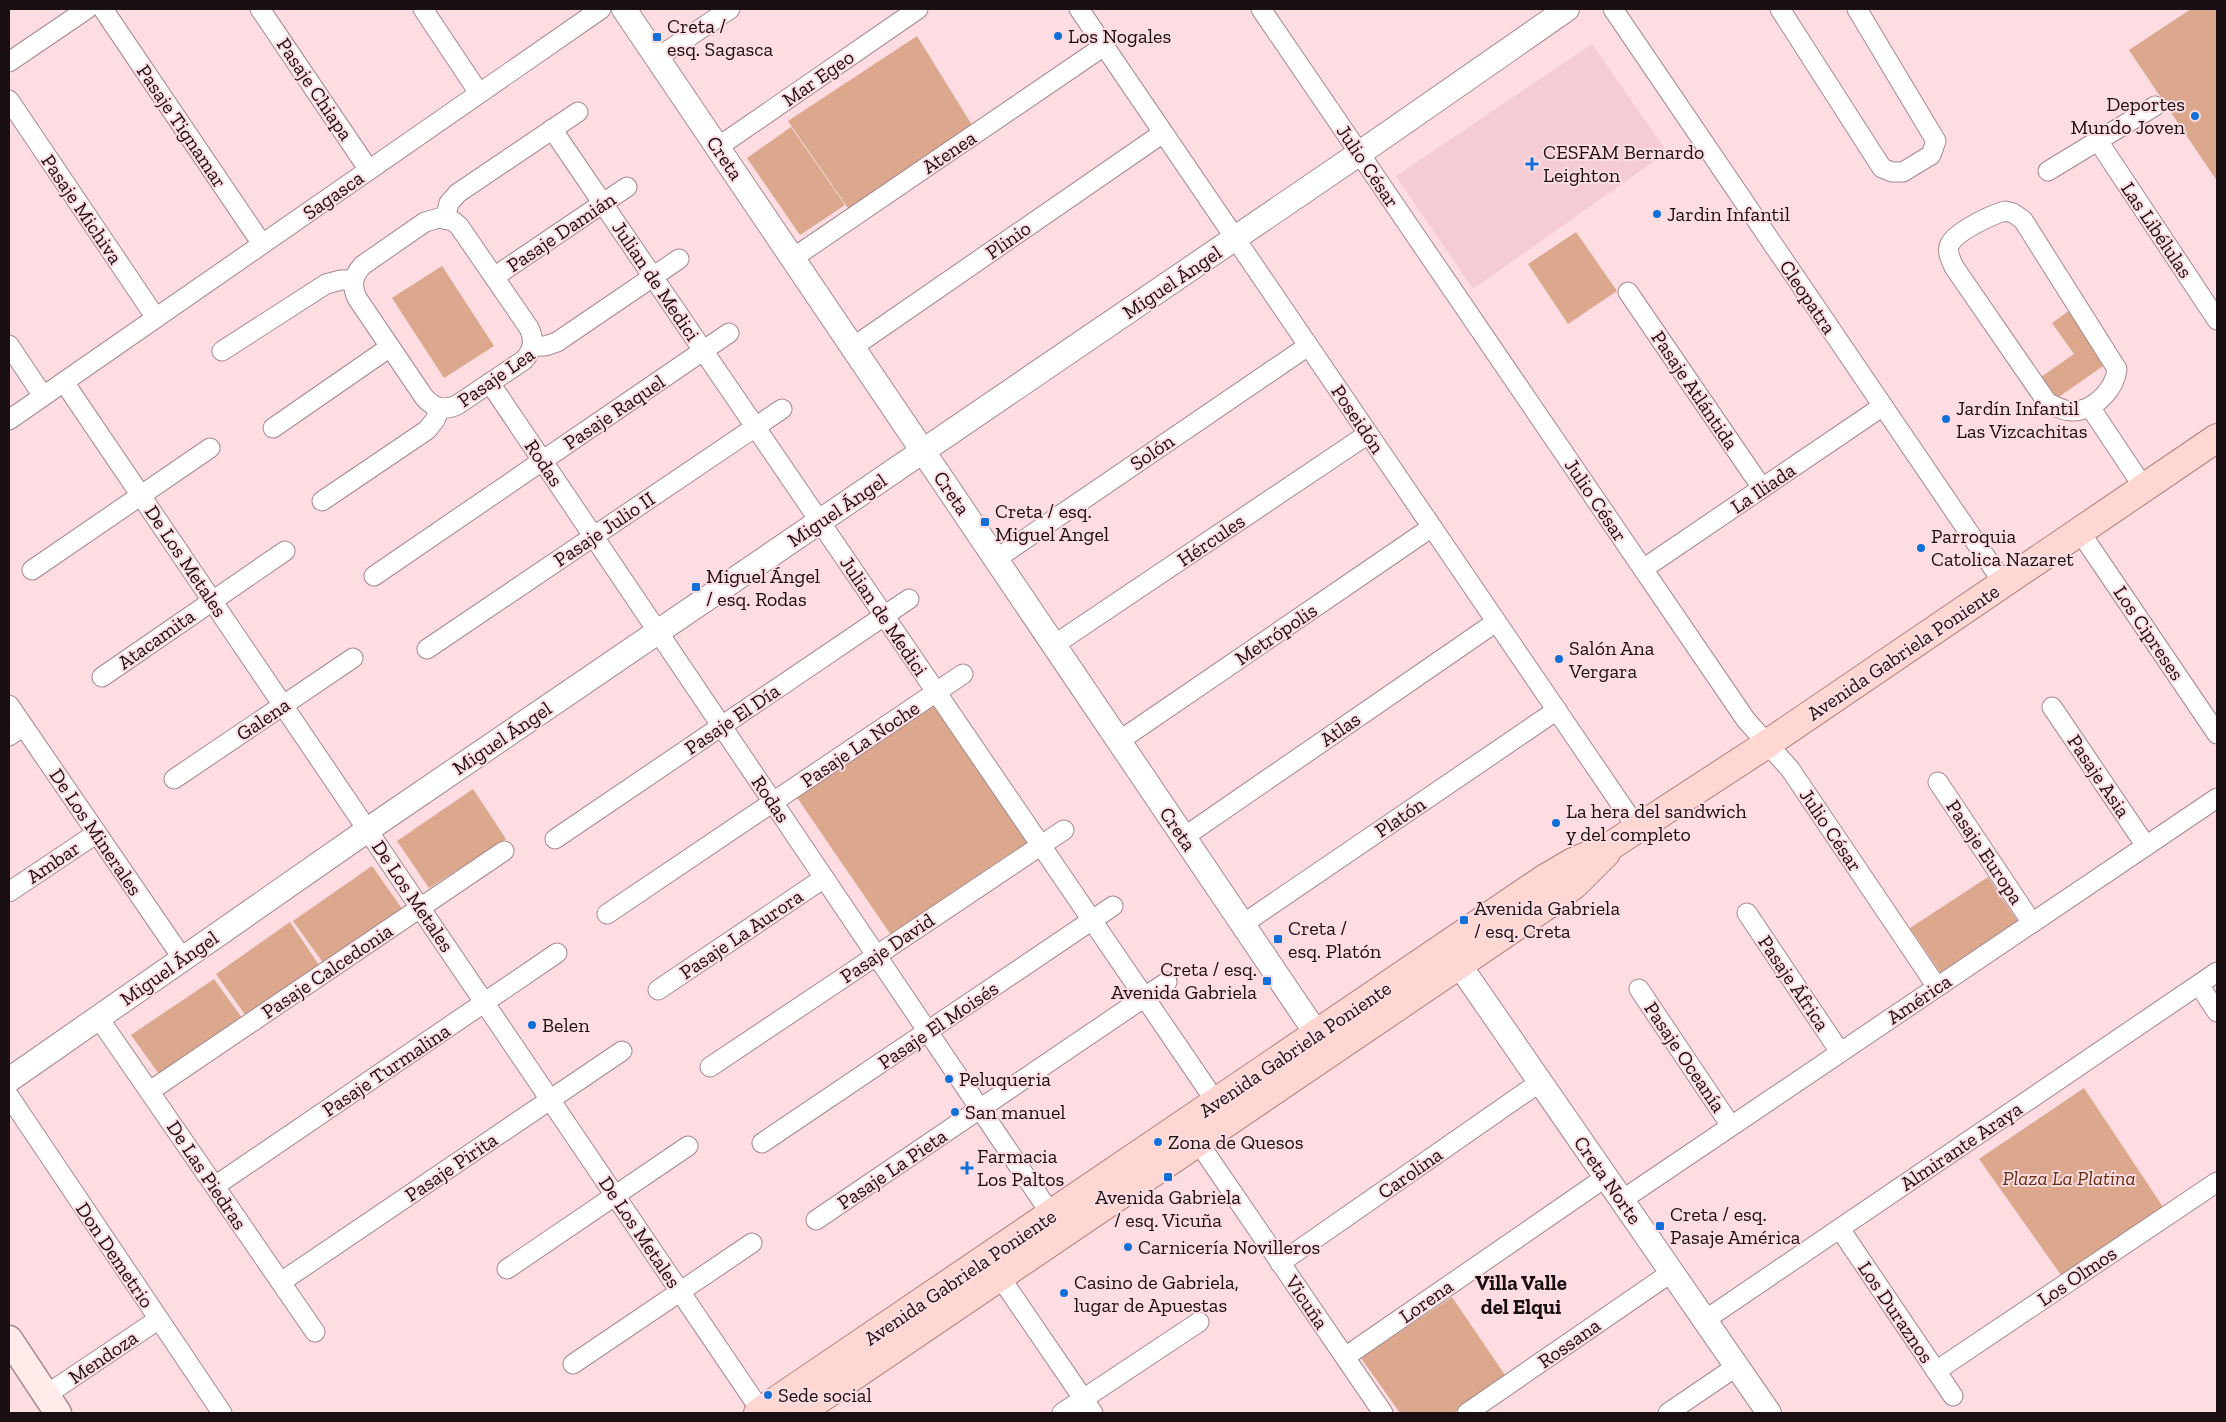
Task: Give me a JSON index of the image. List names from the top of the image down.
{
  "streets": {
    "main road": ["Avenida Gabriela Poniente"],
    "street": [
      "Mar Egeo",
      "Pasaje Chiapa",
      "Pasaje Tignamar",
      "Atenea",
      "Creta",
      "Julio César",
      "Sagasca",
      "Pasaje Michiva",
      "Las Libélulas",
      "Pasaje Damián",
      "Plinio",
      "Julian de Medici",
      "Miguel Ángel",
      "Cleopatra",
      "Pasaje Lea",
      "Pasaje Atlántida",
      "Pasaje Raquel",
      "Poseidón",
      "Solón",
      "Rodas",
      "La Iliada",
      "Pasaje Julio II",
      "Hércules",
      "De Los Metales",
      "Los Cipreses",
      "Metrópolis",
      "Atacamita",
      "Galena",
      "Pasaje El Día",
      "Atlas",
      "Pasaje La Noche",
      "Pasaje Asia",
      "Platón",
      "De Los Minerales",
      "Pasaje Europa",
      "Ambar",
      "Pasaje La Aurora",
      "Pasaje David",
      "Pasaje Calcedonia",
      "Pasaje África",
      "América",
      "Pasaje El Moisés",
      "Pasaje Oceanía",
      "Pasaje Turmalina",
      "Almirante Araya",
      "Pasaje Pirita",
      "Pasaje La Pieta",
      "Carolina",
      "De Las Piedras",
      "Creta Norte",
      "Don Demetrio",
      "Los Olmos",
      "Lorena",
      "Vicuña",
      "Los Duraznos",
      "Rossana",
      "Mendoza"
    ]
  },
  "crossings": [
    ["Mar Egeo", "Creta"],
    ["Pasaje Chiapa", "Sagasca"],
    ["Pasaje Tignamar", "Sagasca"],
    ["Atenea", "Creta"],
    ["Atenea", "Poseidón"],
    ["Creta", "Plinio"],
    ["Creta", "Miguel Ángel"],
    ["Creta", "Solón"],
    ["Creta", "Hércules"],
    ["Creta", "Metrópolis"],
    ["Creta", "Avenida Gabriela Poniente"],
    ["Creta", "Atlas"],
    ["Creta", "Platón"],
    ["Julio César", "Miguel Ángel"],
    ["Julio César", "La Iliada"],
    ["Julio César", "Avenida Gabriela Poniente"],
    ["Julio César", "América"],
    ["Sagasca", "Pasaje Michiva"],
    ["Sagasca", "De Los Metales"],
    ["Pasaje Damián", "Julian de Medici"],
    ["Pasaje Damián", "Pasaje Lea"],
    ["Pasaje Damián", "Rodas"],
    ["Plinio", "Poseidón"],
    ["Julian de Medici", "Miguel Ángel"],
    ["Julian de Medici", "Pasaje Lea"],
    ["Julian de Medici", "Pasaje Raquel"],
    ["Julian de Medici", "Pasaje Julio II"],
    ["Julian de Medici", "Avenida Gabriela Poniente"],
    ["Julian de Medici", "Pasaje El Día"],
    ["Julian de Medici", "Pasaje La Noche"],
    ["Julian de Medici", "Pasaje David"],
    ["Julian de Medici", "Pasaje El Moisés"],
    ["Julian de Medici", "Pasaje La Pieta"],
    ["Miguel Ángel", "Poseidón"],
    ["Miguel Ángel", "Rodas"],
    ["Miguel Ángel", "De Los Metales"],
    ["Miguel Ángel", "De Los Minerales"],
    ["Miguel Ángel", "De Las Piedras"],
    ["Cleopatra", "La Iliada"],
    ["Cleopatra", "Avenida Gabriela Poniente"],
    ["Pasaje Lea", "Rodas"],
    ["Pasaje Atlántida", "La Iliada"],
    ["Pasaje Raquel", "Rodas"],
    ["Poseidón", "Solón"],
    ["Poseidón", "Hércules"],
    ["Poseidón", "Metrópolis"],
    ["Poseidón", "Avenida Gabriela Poniente"],
    ["Poseidón", "Atlas"],
    ["Poseidón", "Platón"],
    ["Rodas", "Pasaje Julio II"],
    ["Rodas", "Avenida Gabriela Poniente"],
    ["Rodas", "Pasaje El Día"],
    ["Rodas", "Pasaje La Noche"],
    ["Rodas", "Pasaje La Aurora"],
    ["Rodas", "Pasaje David"],
    ["Rodas", "Pasaje El Moisés"],
    ["Rodas", "Pasaje La Pieta"],
    ["De Los Metales", "Atacamita"],
    ["De Los Metales", "Avenida Gabriela Poniente"],
    ["De Los Metales", "Galena"],
    ["De Los Metales", "Pasaje Calcedonia"],
    ["De Los Metales", "Pasaje Turmalina"],
    ["De Los Metales", "Pasaje Pirita"],
    ["Los Cipreses", "Avenida Gabriela Poniente"],
    ["Avenida Gabriela Poniente", "Creta Norte"],
    ["Avenida Gabriela Poniente", "Vicuña"],
    ["Pasaje Asia", "América"],
    ["De Los Minerales", "Ambar"],
    ["Pasaje Europa", "América"],
    ["Pasaje Calcedonia", "De Las Piedras"],
    ["Pasaje África", "América"],
    ["América", "Pasaje Oceanía"],
    ["América", "Creta Norte"],
    ["Pasaje Turmalina", "De Las Piedras"],
    ["Almirante Araya", "Creta Norte"],
    ["Almirante Araya", "Los Duraznos"],
    ["Pasaje Pirita", "De Las Piedras"],
    ["Carolina", "Creta Norte"],
    ["Carolina", "Vicuña"],
    ["Creta Norte", "Lorena"],
    ["Creta Norte", "Rossana"],
    ["Don Demetrio", "Mendoza"],
    ["Los Olmos", "Los Duraznos"],
    ["Lorena", "Vicuña"]
  ],
  "districts": ["Villa Valle del Elqui"],
  "parks": ["Plaza La Platina"],
  "places": {
    "other": [
      "Los Nogales",
      "Deportes Mundo Joven",
      "Jardin Infantil",
      "Jardín Infantil Las Vizcachitas",
      "Parroquia Catolica Nazaret",
      "Salón Ana Vergara",
      "La hera del sandwich y del completo",
      "Belen",
      "Peluqueria",
      "San manuel",
      "Zona de Quesos",
      "Carnicería Novilleros",
      "Casino de Gabriela, lugar de Apuestas",
      "Sede social"
    ],
    "transit": [
      "Creta / esq. Sagasca",
      "Creta / esq. Miguel Angel",
      "Miguel Ángel / esq. Rodas",
      "Avenida Gabriela / esq. Creta",
      "Creta / esq. Platón",
      "Creta / esq. Avenida Gabriela",
      "Avenida Gabriela / esq. Vicuña",
      "Creta / esq. Pasaje América"
    ],
    "health": ["CESFAM Bernardo Leighton", "Farmacia Los Paltos"]
  }
}
